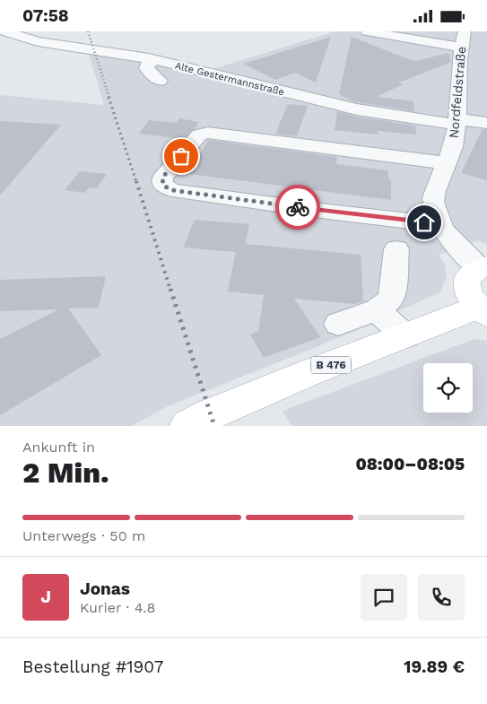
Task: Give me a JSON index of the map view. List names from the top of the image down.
{
  "streets": {
    "main road": ["B 476"],
    "street": ["Alte Gestermannstraße", "Nordfeldstraße"]
  },
  "crossings": [
    ["Alte Gestermannstraße", "Nordfeldstraße"]
  ],
  "page": {
    "status": "07:58",
    "heading": ["2 Min.", "Ankunft in", "08:00–08:05"],
    "panel": [
      "Jonas",
      "Kurier · 4.8",
      "Bestellung #1907",
      "19.89 €"
    ],
    "bar": "Unterwegs · 50 m",
    "round": "J"
  }
}
